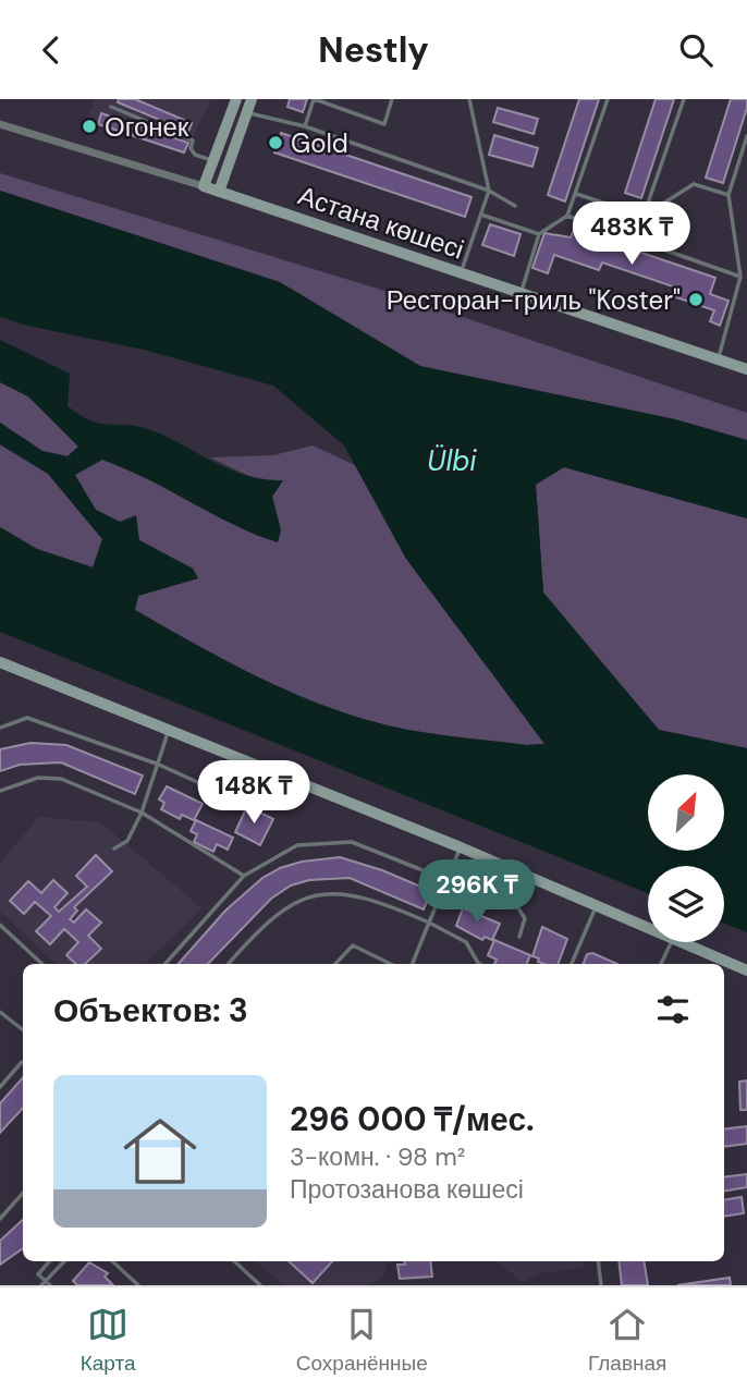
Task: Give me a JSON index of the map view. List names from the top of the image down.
{
  "streets": {
    "street": ["Астана көшесі"]
  },
  "water": ["Ülbi"],
  "places": ["Огонек", "Gold", "Ресторан-гриль \"Koster\""],
  "north": "top right",
  "page": {
    "header": "Nestly",
    "price": ["483K ₸", "148K ₸", "296K ₸"],
    "heading": "Объектов: 3",
    "list": [
      {
        "name": "296 000 ₸/мес.",
        "note": "3-комн. · 98 m² · Протозанова көшесі"
      }
    ],
    "tabs": ["Карта", "Сохранённые", "Главная"]
  }
}
